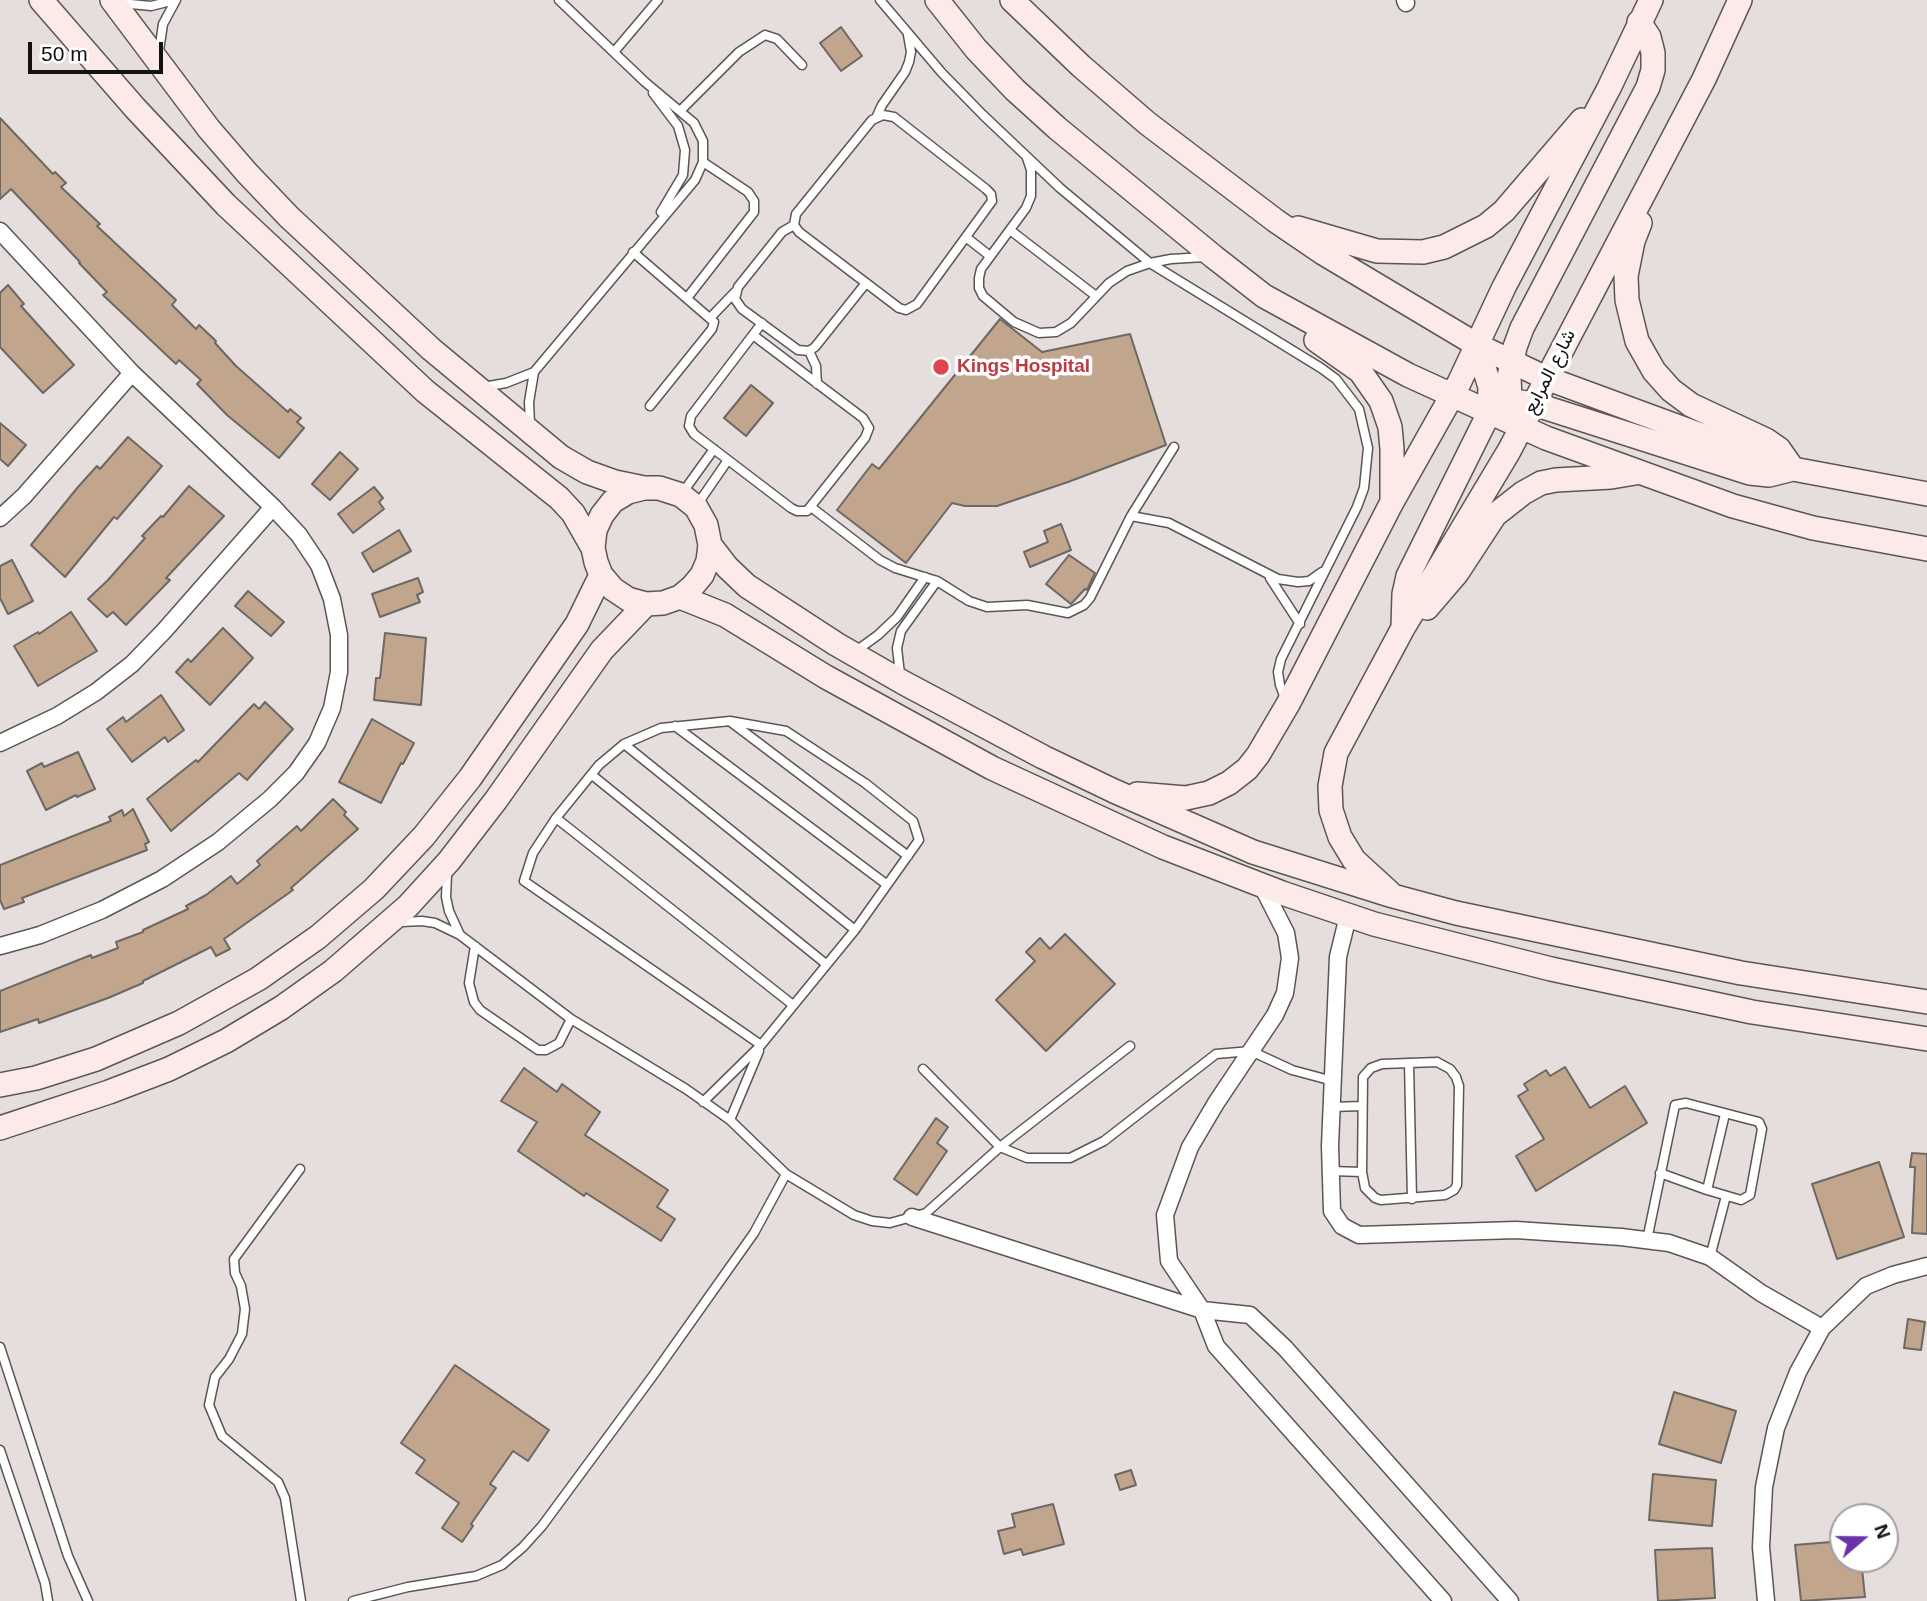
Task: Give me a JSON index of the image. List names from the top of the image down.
{
  "streets": {
    "street": ["شارع المرابع"]
  },
  "places": ["Kings Hospital"],
  "scale_bar": "50 m",
  "north": "right"
}
